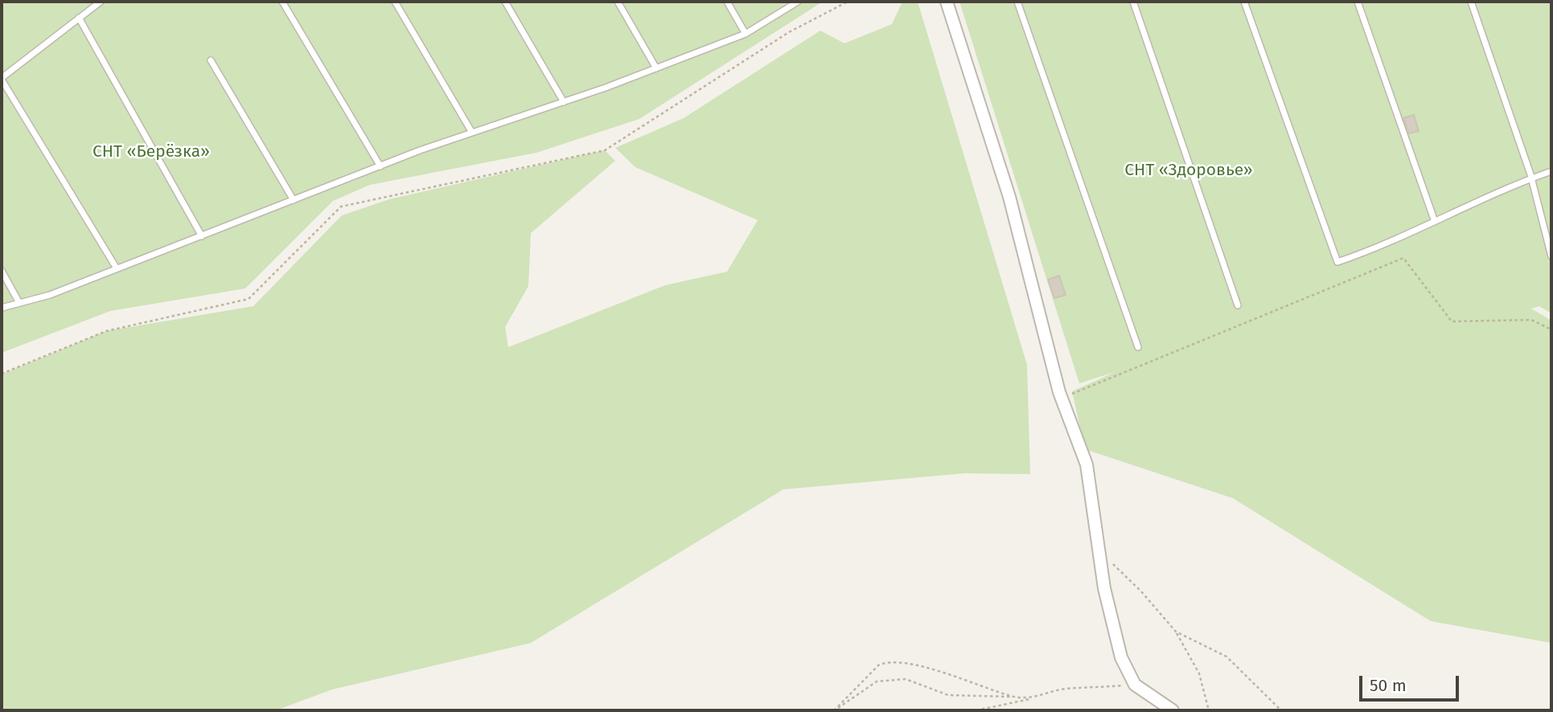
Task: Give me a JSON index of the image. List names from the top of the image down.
{
  "parks": ["СНТ «Берёзка»", "СНТ «Здоровье»"],
  "scale_bar": "50 m"
}
